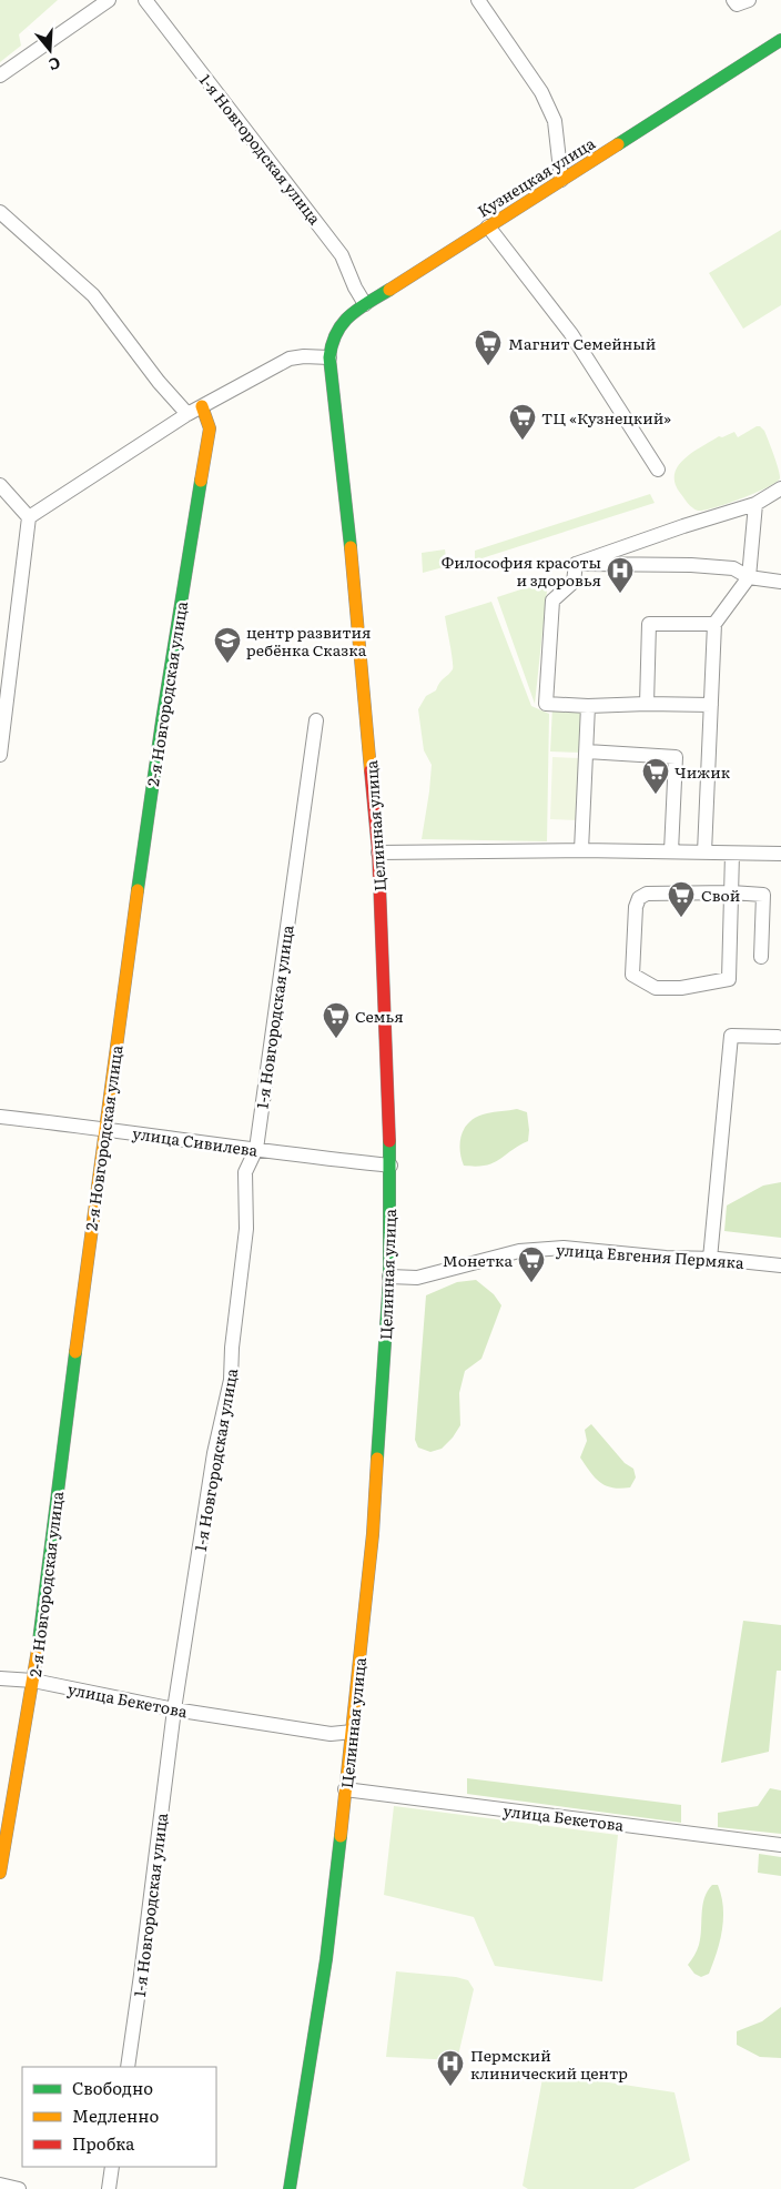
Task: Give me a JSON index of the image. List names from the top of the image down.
{
  "streets": {
    "main road": ["Кузнецкая улица", "2-я Новгородская улица", "Целинная улица"],
    "street": [
      "1-я Новгородская улица",
      "улица Сивилева",
      "улица Евгения Пермяка",
      "улица Бекетова"
    ]
  },
  "crossings": [
    ["1-я Новгородская улица", "Кузнецкая улица"],
    ["1-я Новгородская улица", "улица Сивилева"],
    ["1-я Новгородская улица", "улица Бекетова"],
    ["Кузнецкая улица", "Целинная улица"],
    ["2-я Новгородская улица", "улица Сивилева"],
    ["2-я Новгородская улица", "улица Бекетова"],
    ["Целинная улица", "улица Сивилева"],
    ["Целинная улица", "улица Евгения Пермяка"],
    ["Целинная улица", "улица Бекетова"]
  ],
  "places": {
    "supermarket": [
      "Магнит Семейный",
      "ТЦ «Кузнецкий»",
      "Чижик",
      "Свой",
      "Семья",
      "Монетка"
    ],
    "hospital": ["Философия красоты и здоровья", "Пермский клинический центр"],
    "school or university": ["центр развития ребёнка Сказка"]
  },
  "legend": ["Свободно", "Медленно", "Пробка"],
  "north": "bottom"
}
